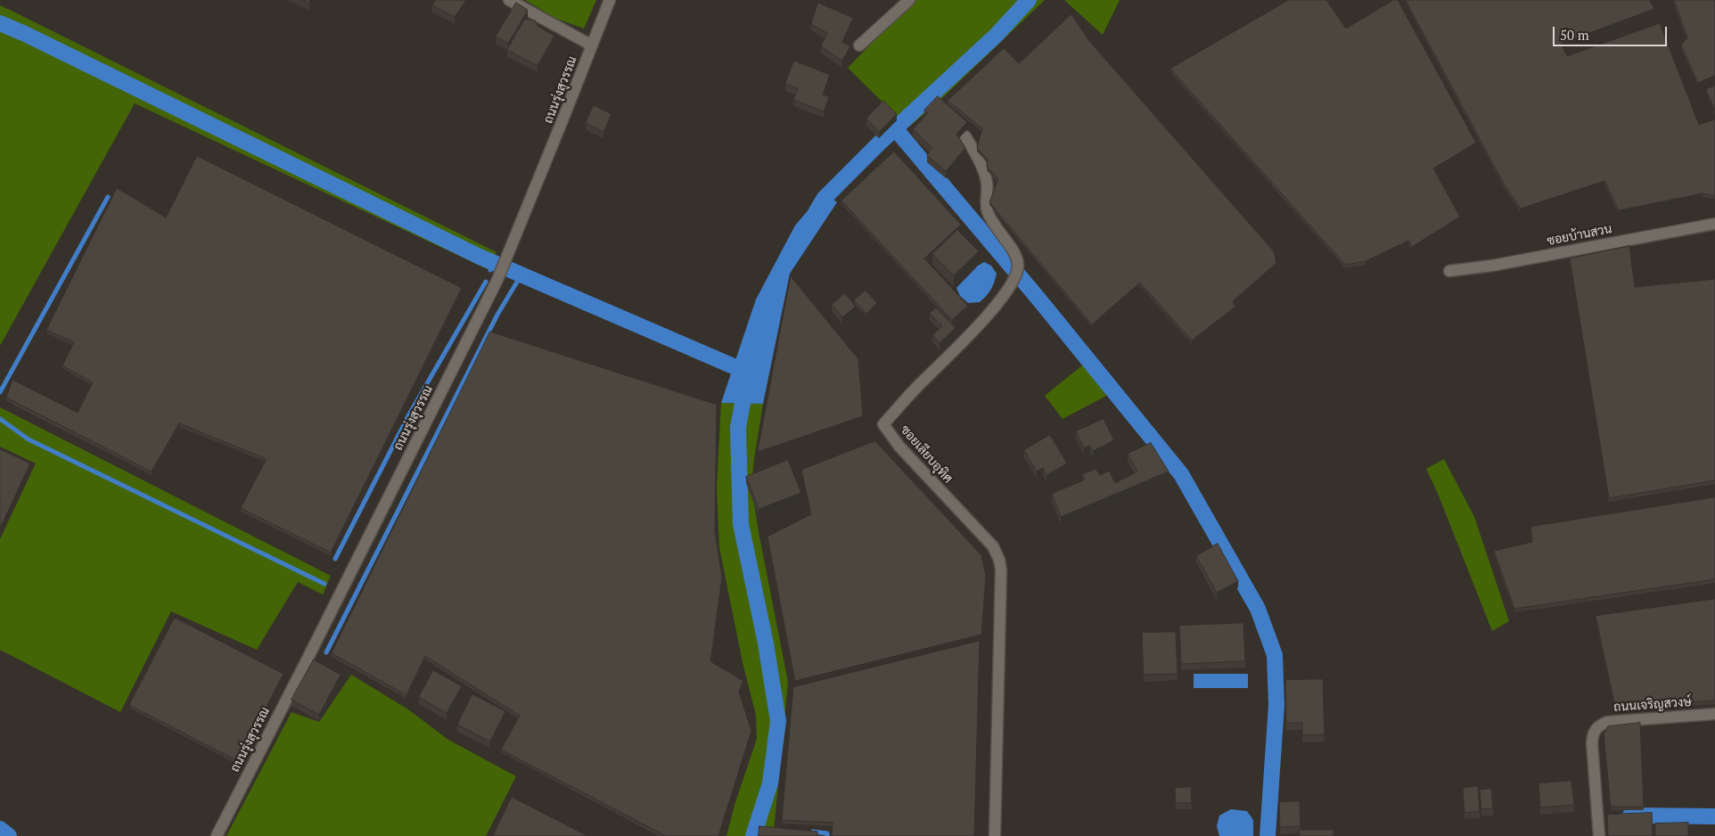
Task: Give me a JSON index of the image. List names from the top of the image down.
{
  "streets": {
    "street": [
      "ถนนรุ่งสุวรรณ",
      "ซอยบ้านสวน",
      "ซอยเลียบอุทิศ",
      "ถนนเจริญสวงษ์"
    ]
  },
  "scale_bar": "50 m"
}
